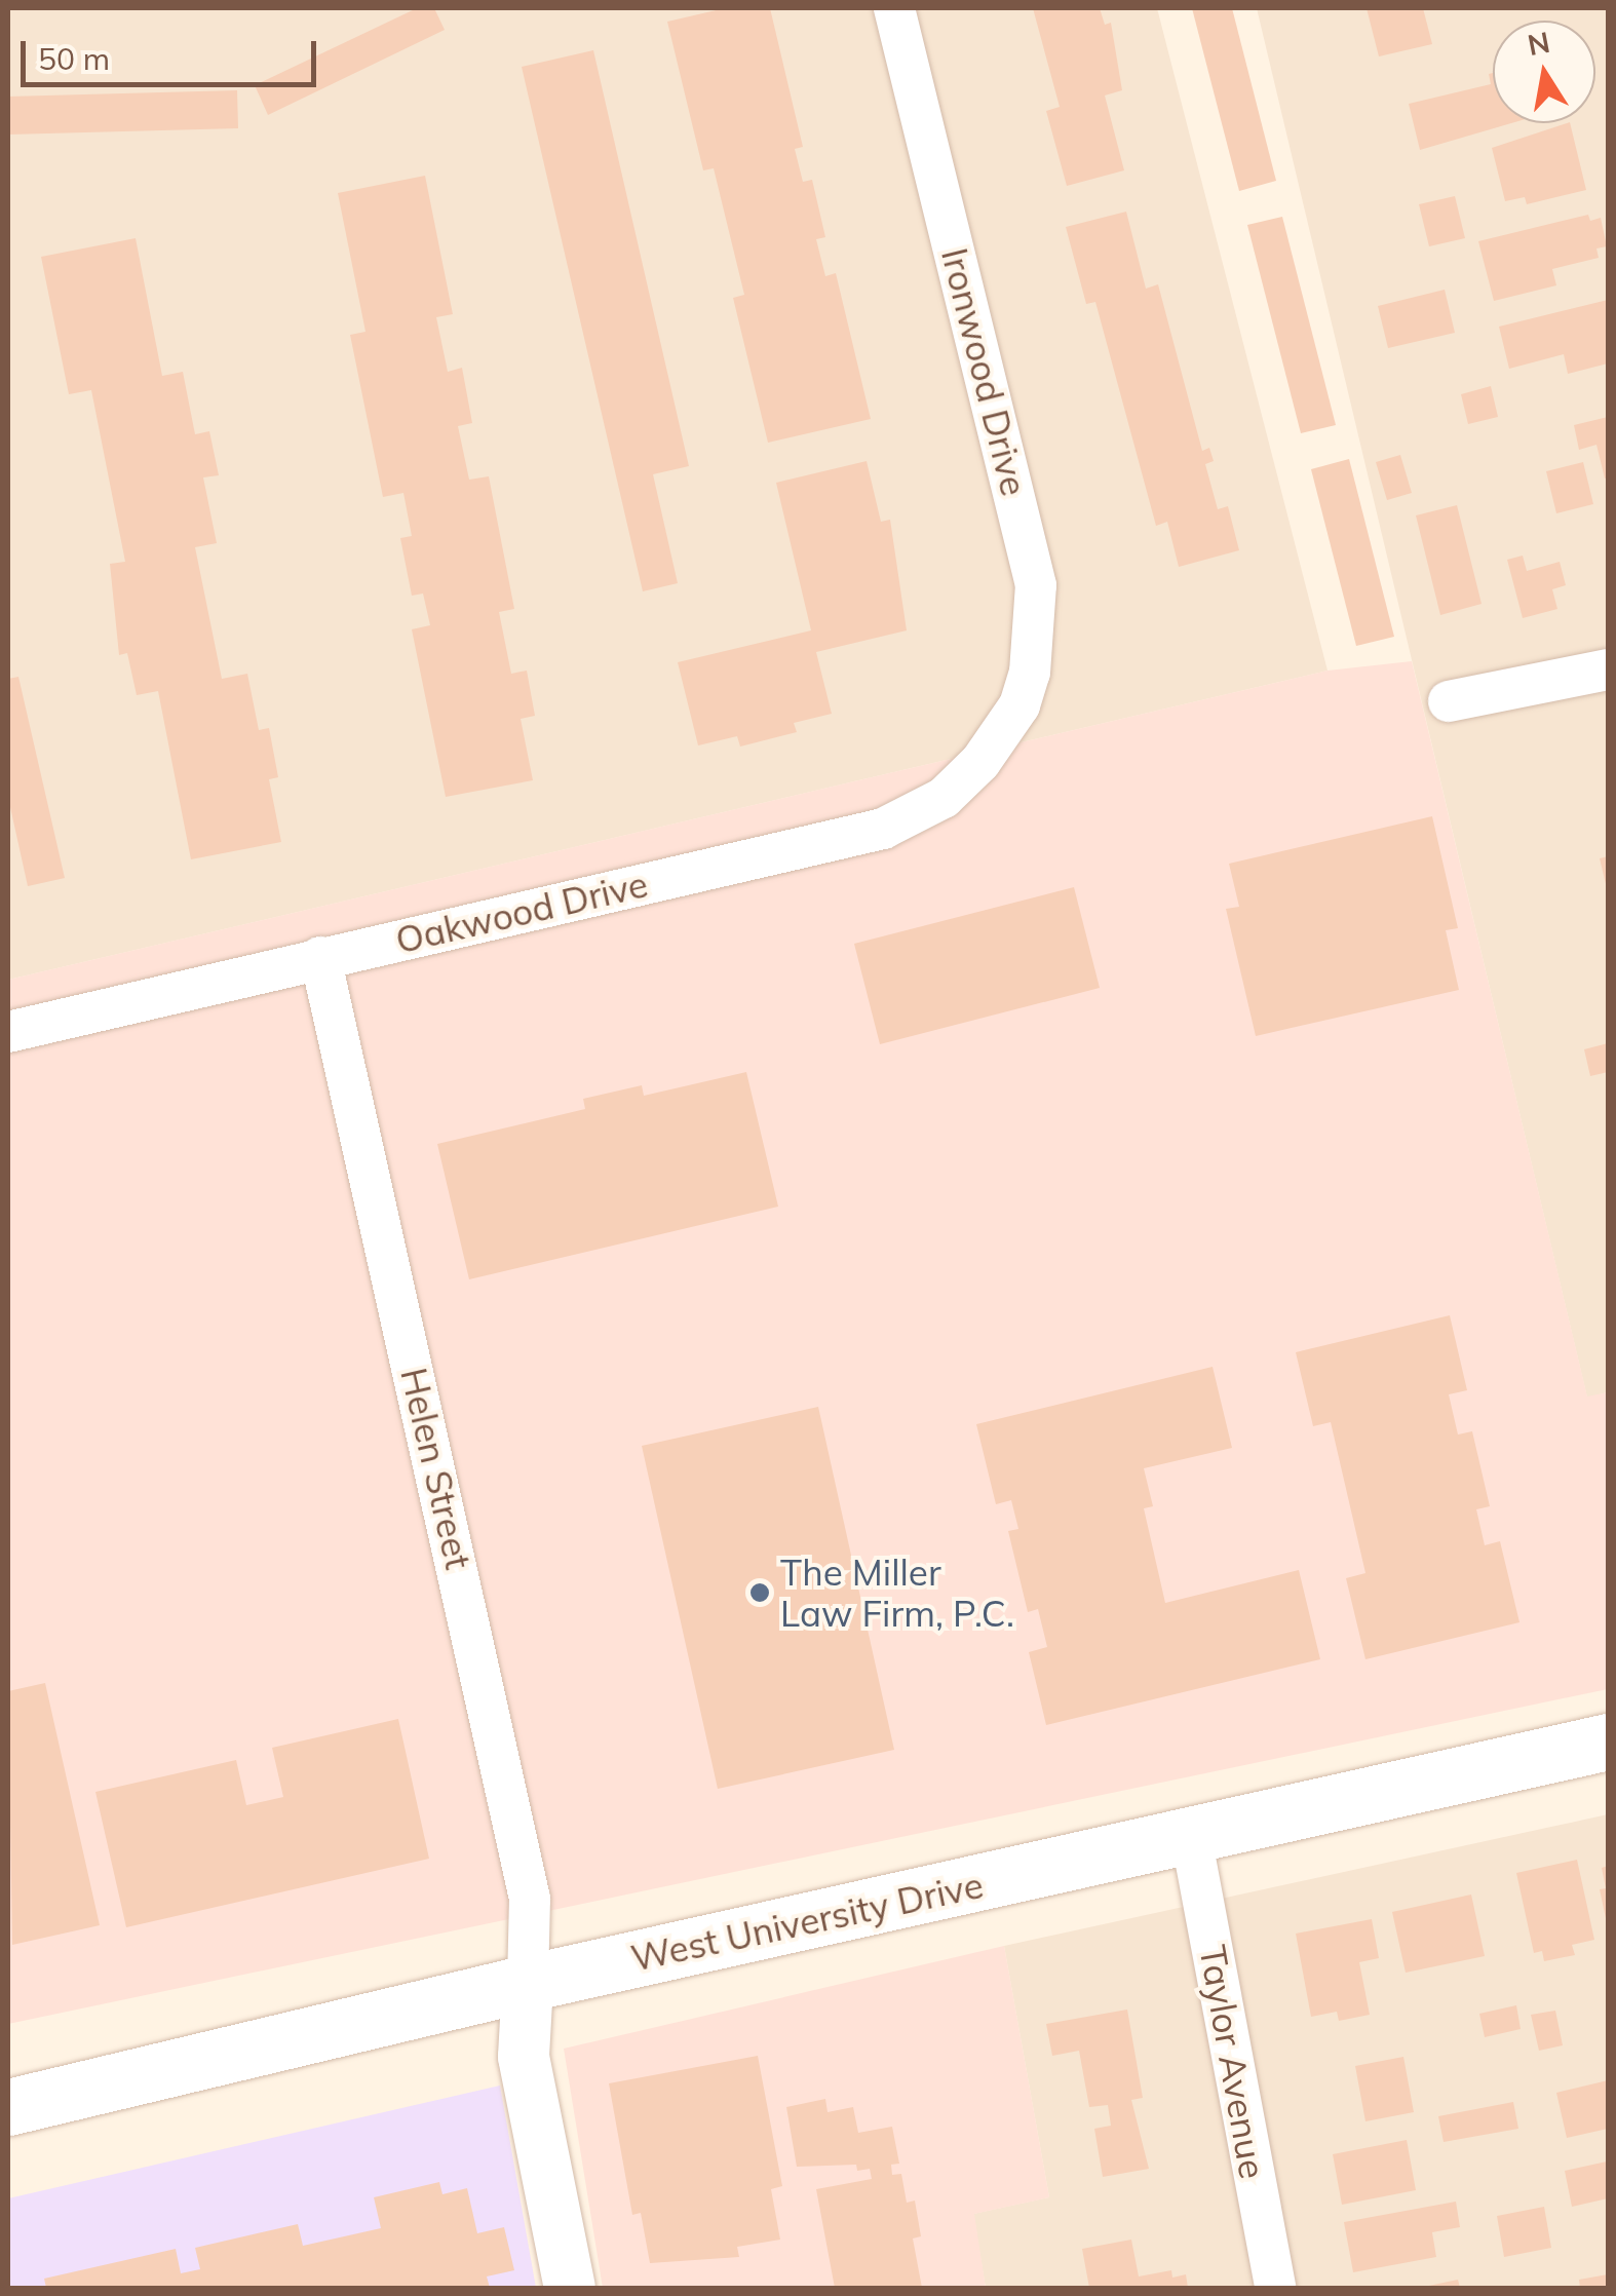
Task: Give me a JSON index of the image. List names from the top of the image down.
{
  "streets": {
    "main road": ["West University Drive"],
    "street": [
      "Ironwood Drive",
      "Oakwood Drive",
      "Helen Street",
      "Taylor Avenue"
    ]
  },
  "crossings": [
    ["Ironwood Drive", "Oakwood Drive"],
    ["Oakwood Drive", "Helen Street"],
    ["Helen Street", "West University Drive"],
    ["West University Drive", "Taylor Avenue"]
  ],
  "places": ["The Miller Law Firm, P.C."],
  "scale_bar": "50 m",
  "north": "top"
}
